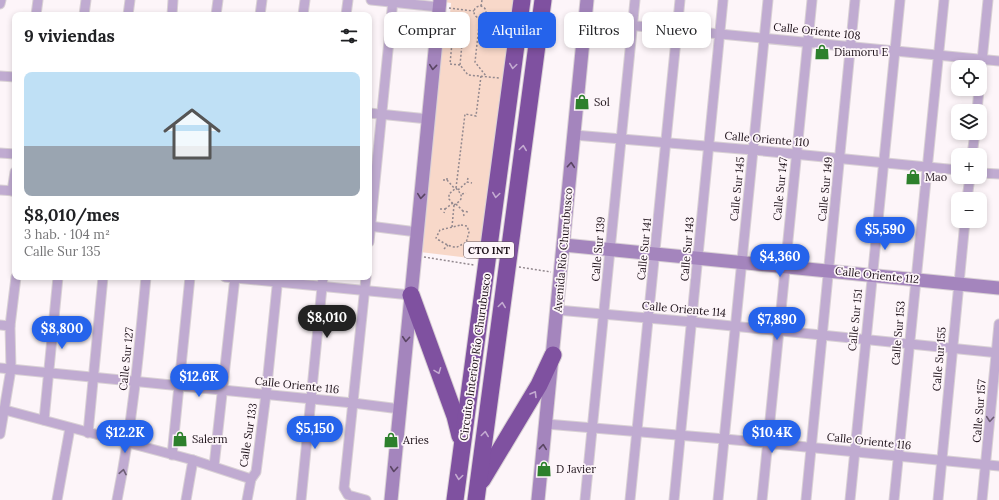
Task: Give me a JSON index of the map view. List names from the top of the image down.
{
  "streets": {
    "highway": ["CTO INT", "Circuito Interior Río Churubusco"],
    "main road": ["Avenida Río Churubusco", "Calle Oriente 112"],
    "street": [
      "Calle Oriente 108",
      "Calle Oriente 110",
      "Calle Sur 145",
      "Calle Sur 147",
      "Calle Sur 149",
      "Calle Sur 139",
      "Calle Sur 141",
      "Calle Sur 143",
      "Calle Oriente 114",
      "Calle Sur 151",
      "Calle Sur 153",
      "Calle Sur 127",
      "Calle Sur 155",
      "Calle Oriente 116",
      "Calle Sur 157",
      "Calle Sur 133"
    ]
  },
  "crossings": [
    ["Calle Oriente 108", "Calle Sur 145"],
    ["Calle Oriente 108", "Calle Sur 147"],
    ["Calle Oriente 108", "Calle Sur 149"],
    ["Calle Oriente 108", "Calle Sur 143"],
    ["Calle Oriente 108", "Calle Sur 151"],
    ["Calle Oriente 108", "Calle Sur 153"],
    ["Calle Oriente 110", "Calle Sur 145"],
    ["Calle Oriente 110", "Calle Sur 147"],
    ["Calle Oriente 110", "Calle Sur 149"],
    ["Calle Oriente 110", "Calle Sur 139"],
    ["Calle Oriente 110", "Calle Sur 141"],
    ["Calle Oriente 110", "Calle Sur 143"],
    ["Calle Oriente 110", "Avenida Río Churubusco"],
    ["Calle Oriente 110", "Calle Sur 151"],
    ["Calle Oriente 110", "Calle Sur 153"],
    ["Calle Sur 145", "Calle Oriente 112"],
    ["Calle Sur 145", "Calle Oriente 114"],
    ["Calle Sur 145", "Calle Oriente 116"],
    ["Calle Sur 147", "Calle Oriente 112"],
    ["Calle Sur 147", "Calle Oriente 114"],
    ["Calle Sur 147", "Calle Oriente 116"],
    ["Calle Sur 149", "Calle Oriente 112"],
    ["Calle Sur 149", "Calle Oriente 114"],
    ["Calle Sur 149", "Calle Oriente 116"],
    ["Calle Sur 139", "Calle Oriente 112"],
    ["Calle Sur 139", "Calle Oriente 114"],
    ["Calle Sur 139", "Calle Oriente 116"],
    ["Calle Sur 141", "Calle Oriente 112"],
    ["Calle Sur 141", "Calle Oriente 114"],
    ["Calle Sur 141", "Calle Oriente 116"],
    ["Calle Sur 143", "Calle Oriente 112"],
    ["Calle Sur 143", "Calle Oriente 114"],
    ["Calle Sur 143", "Calle Oriente 116"],
    ["Avenida Río Churubusco", "Calle Oriente 112"],
    ["Avenida Río Churubusco", "Calle Oriente 114"],
    ["Avenida Río Churubusco", "Calle Oriente 116"],
    ["Calle Oriente 112", "Calle Sur 151"],
    ["Calle Oriente 112", "Calle Sur 153"],
    ["Calle Oriente 112", "Calle Sur 155"],
    ["Calle Oriente 114", "Calle Sur 151"],
    ["Calle Oriente 114", "Calle Sur 153"],
    ["Calle Oriente 114", "Calle Sur 155"],
    ["Calle Oriente 114", "Calle Sur 157"],
    ["Calle Sur 151", "Calle Oriente 116"],
    ["Calle Sur 153", "Calle Oriente 116"],
    ["Calle Sur 127", "Calle Oriente 116"],
    ["Calle Sur 155", "Calle Oriente 116"],
    ["Calle Oriente 116", "Calle Sur 157"],
    ["Calle Oriente 116", "Calle Sur 133"]
  ],
  "one_way": ["Avenida Río Churubusco", "Calle Sur 157"],
  "places": {
    "shop": [
      "Diamoru E",
      "Sol",
      "Mao",
      "Salerm",
      "Aries",
      "D Javier"
    ]
  },
  "page": {
    "chip": [
      "Comprar",
      "Alquilar",
      "Filtros",
      "Nuevo"
    ],
    "heading": "9 viviendas",
    "map_buttons": ["+", "−"],
    "list": [
      {
        "name": "$8,010/mes",
        "note": "3 hab. · 104 m² · Calle Sur 135"
      }
    ],
    "price": [
      "$5,590",
      "$4,360",
      "$8,010",
      "$7,890",
      "$8,800",
      "$12.6K",
      "$5,150",
      "$12.2K",
      "$10.4K"
    ]
  }
}
